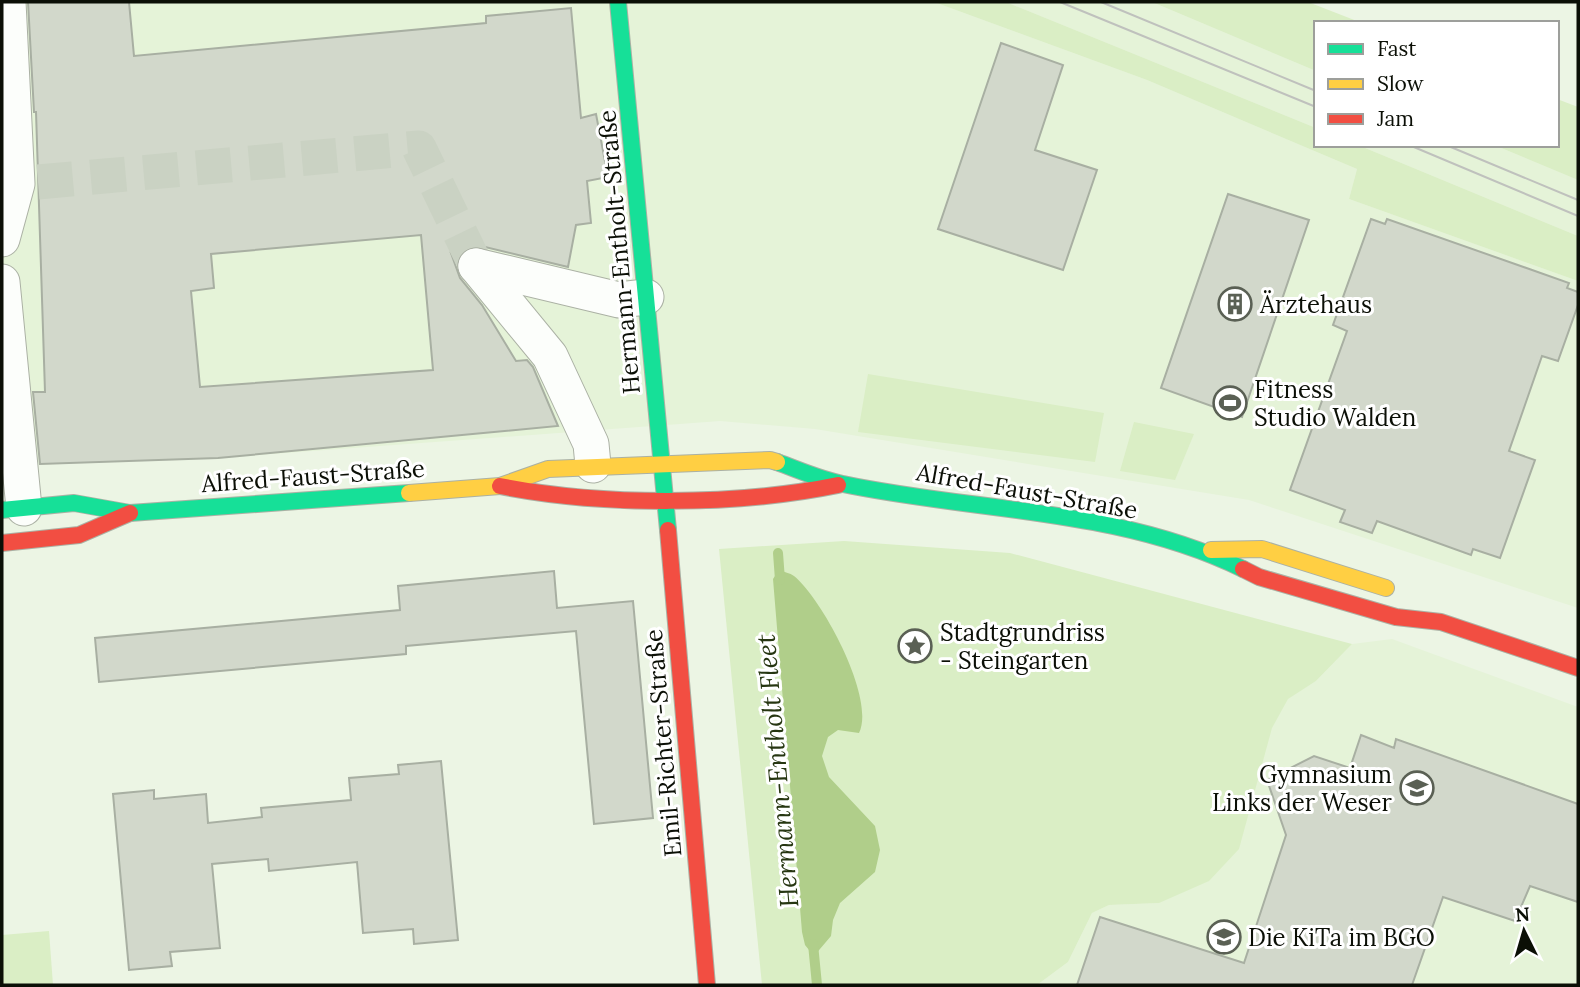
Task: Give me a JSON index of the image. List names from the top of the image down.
{
  "streets": {
    "street": ["Hermann-Entholt-Straße", "Alfred-Faust-Straße", "Emil-Richter-Straße"]
  },
  "crossings": [
    ["Hermann-Entholt-Straße", "Alfred-Faust-Straße"],
    ["Hermann-Entholt-Straße", "Emil-Richter-Straße"],
    ["Alfred-Faust-Straße", "Emil-Richter-Straße"]
  ],
  "water": ["Hermann-Entholt Fleet"],
  "places": {
    "building": ["Ärztehaus"],
    "sports": ["Fitness Studio Walden"],
    "place": ["Stadtgrundriss - Steingarten"],
    "school or university": ["Gymnasium Links der Weser", "Die KiTa im BGO"]
  },
  "legend": ["Fast", "Slow", "Jam"],
  "north": "top"
}
